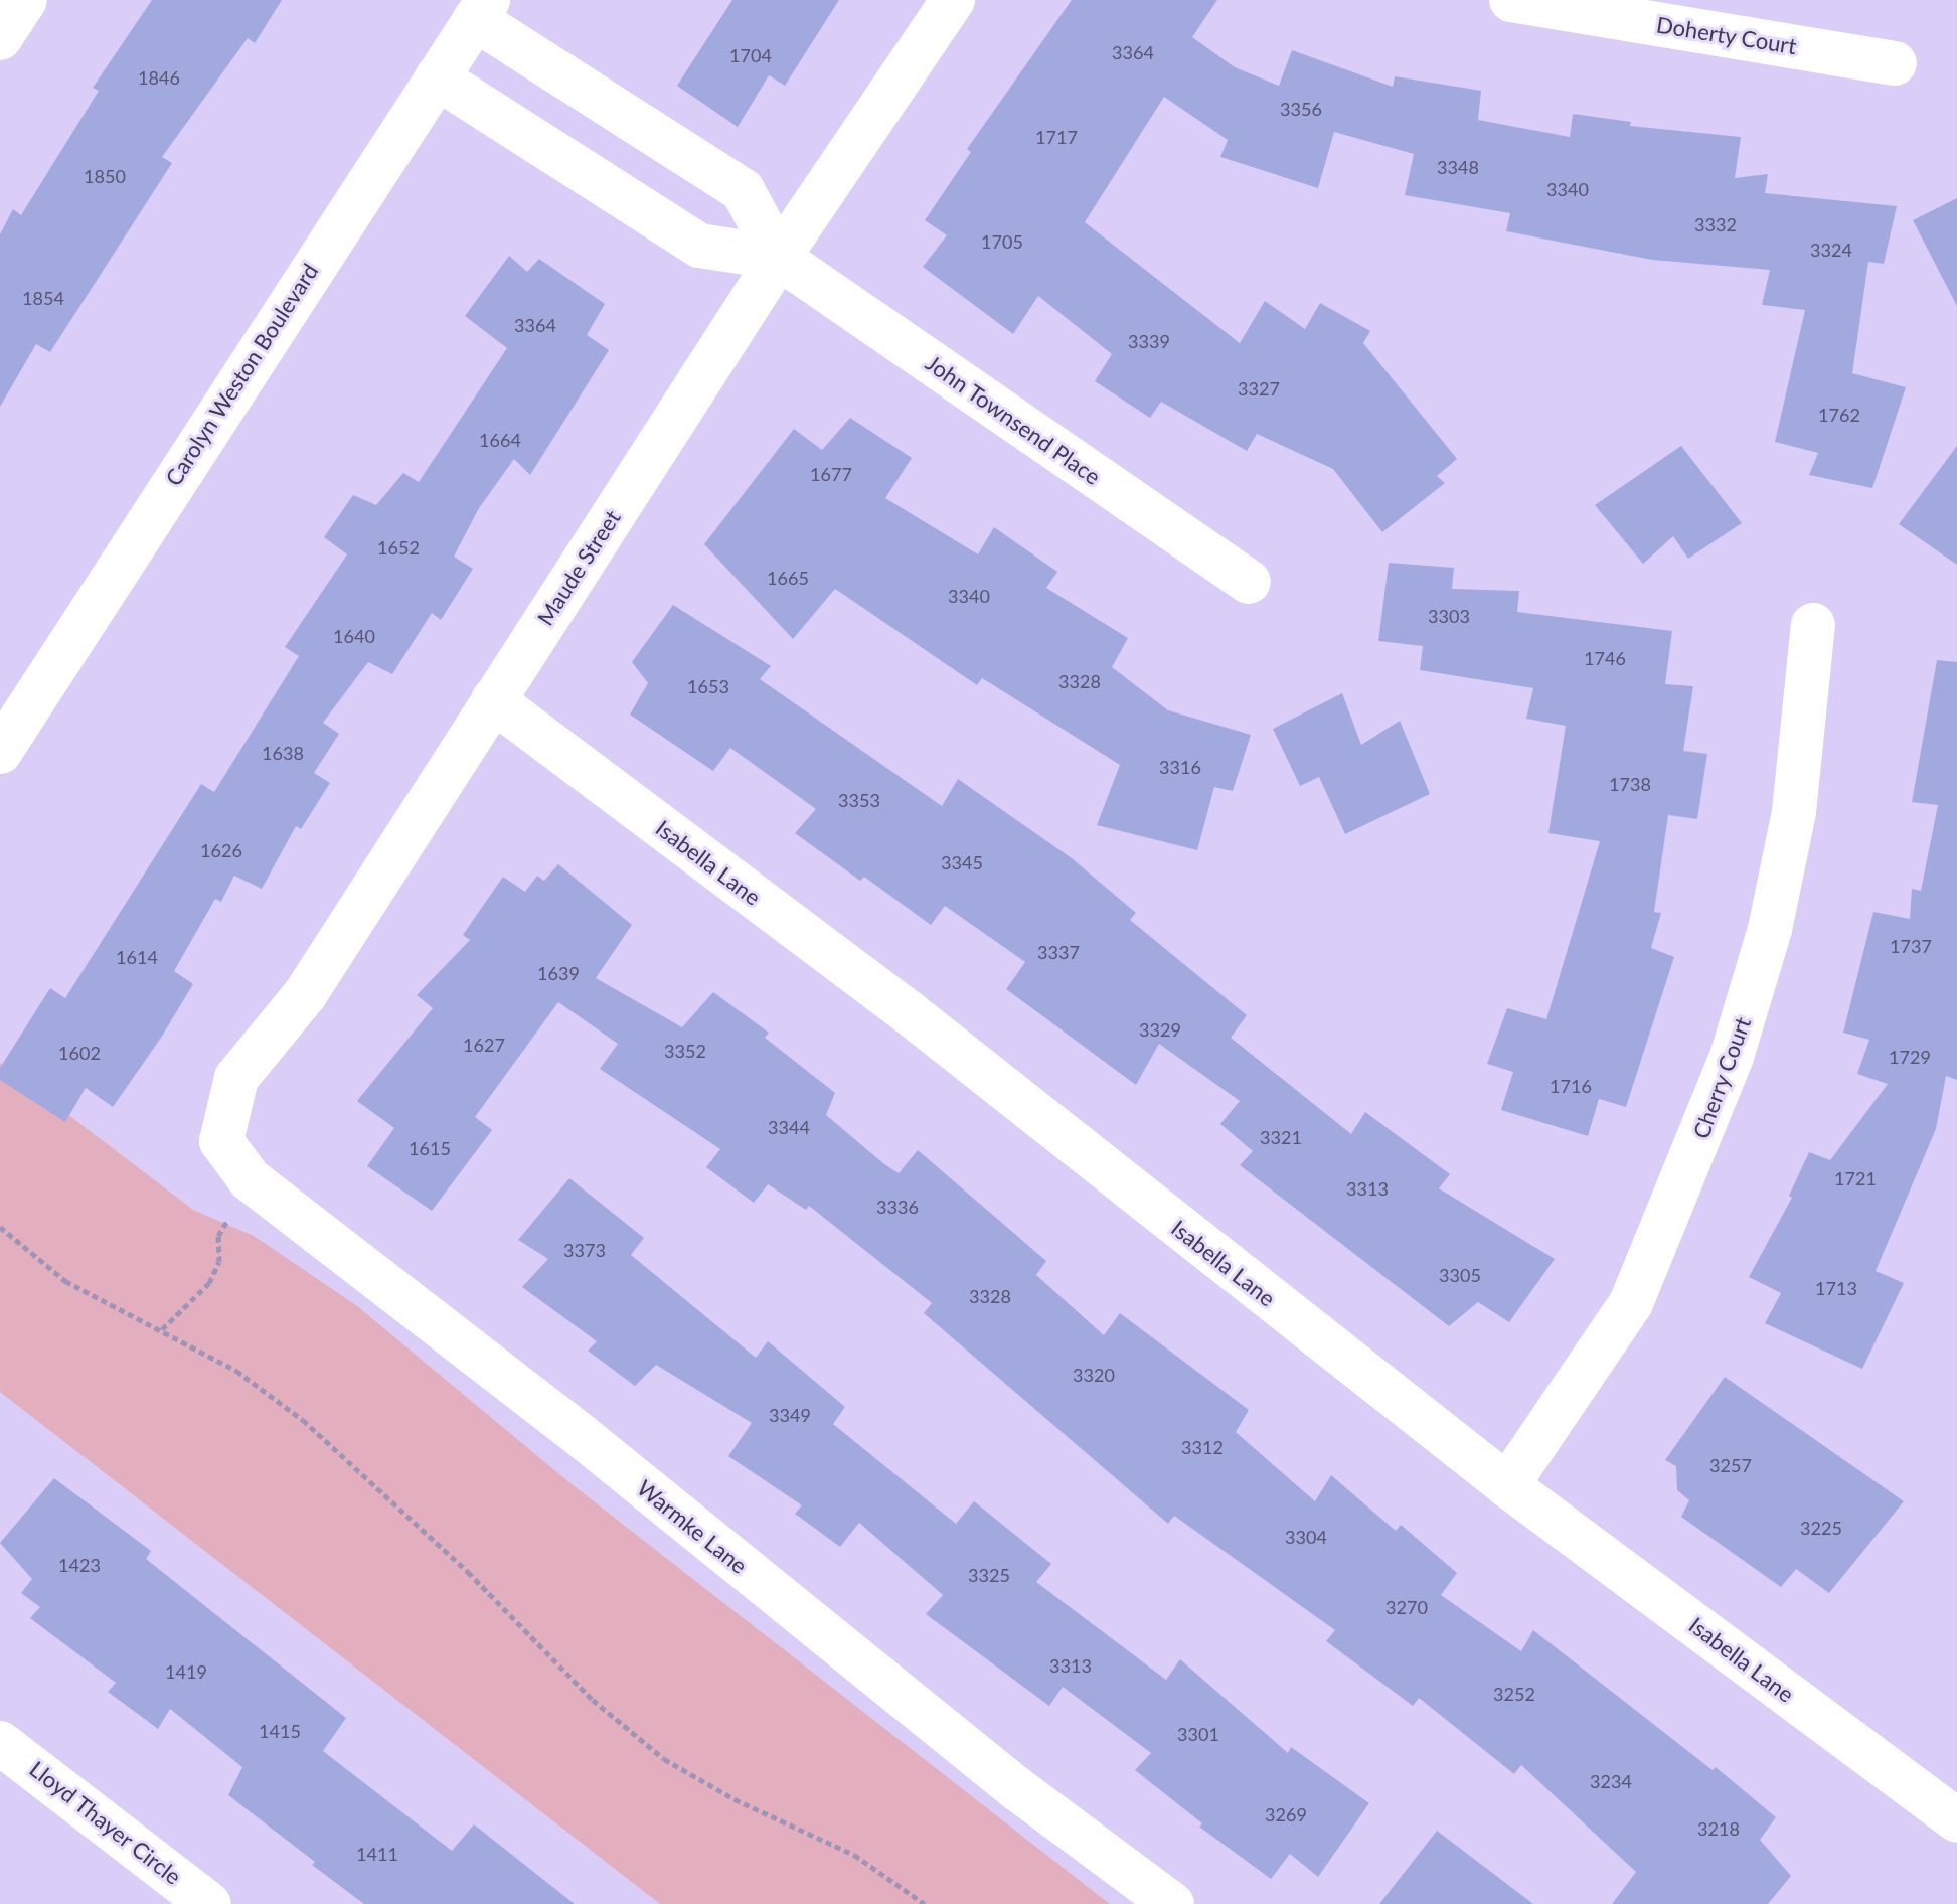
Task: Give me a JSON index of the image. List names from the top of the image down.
{
  "streets": {
    "street": [
      "Doherty Court",
      "Carolyn Weston Boulevard",
      "John Townsend Place",
      "Maude Street",
      "Isabella Lane",
      "Cherry Court",
      "Warmke Lane",
      "Lloyd Thayer Circle"
    ]
  },
  "crossings": [
    ["Carolyn Weston Boulevard", "John Townsend Place"],
    ["John Townsend Place", "Maude Street"],
    ["Maude Street", "Isabella Lane"],
    ["Maude Street", "Warmke Lane"],
    ["Isabella Lane", "Cherry Court"]
  ],
  "house_numbers": [
    "3364",
    "1704",
    "1846",
    "3356",
    "1717",
    "3348",
    "1850",
    "3340",
    "3332",
    "1705",
    "3324",
    "1854",
    "3364",
    "3339",
    "3327",
    "1762",
    "1664",
    "1677",
    "1652",
    "1665",
    "3340",
    "3303",
    "1640",
    "1746",
    "3328",
    "1653",
    "1638",
    "3316",
    "1738",
    "3353",
    "1626",
    "3345",
    "1737",
    "3337",
    "1614",
    "1639",
    "3329",
    "1627",
    "3352",
    "1602",
    "1729",
    "1716",
    "3344",
    "3321",
    "1615",
    "1721",
    "3313",
    "3336",
    "3373",
    "3305",
    "1713",
    "3328",
    "3320",
    "3349",
    "3312",
    "3257",
    "3225",
    "3304",
    "1423",
    "3325",
    "3270",
    "3313",
    "1419",
    "3252",
    "1415",
    "3301",
    "3234",
    "3269",
    "3218",
    "1411"
  ]
}
